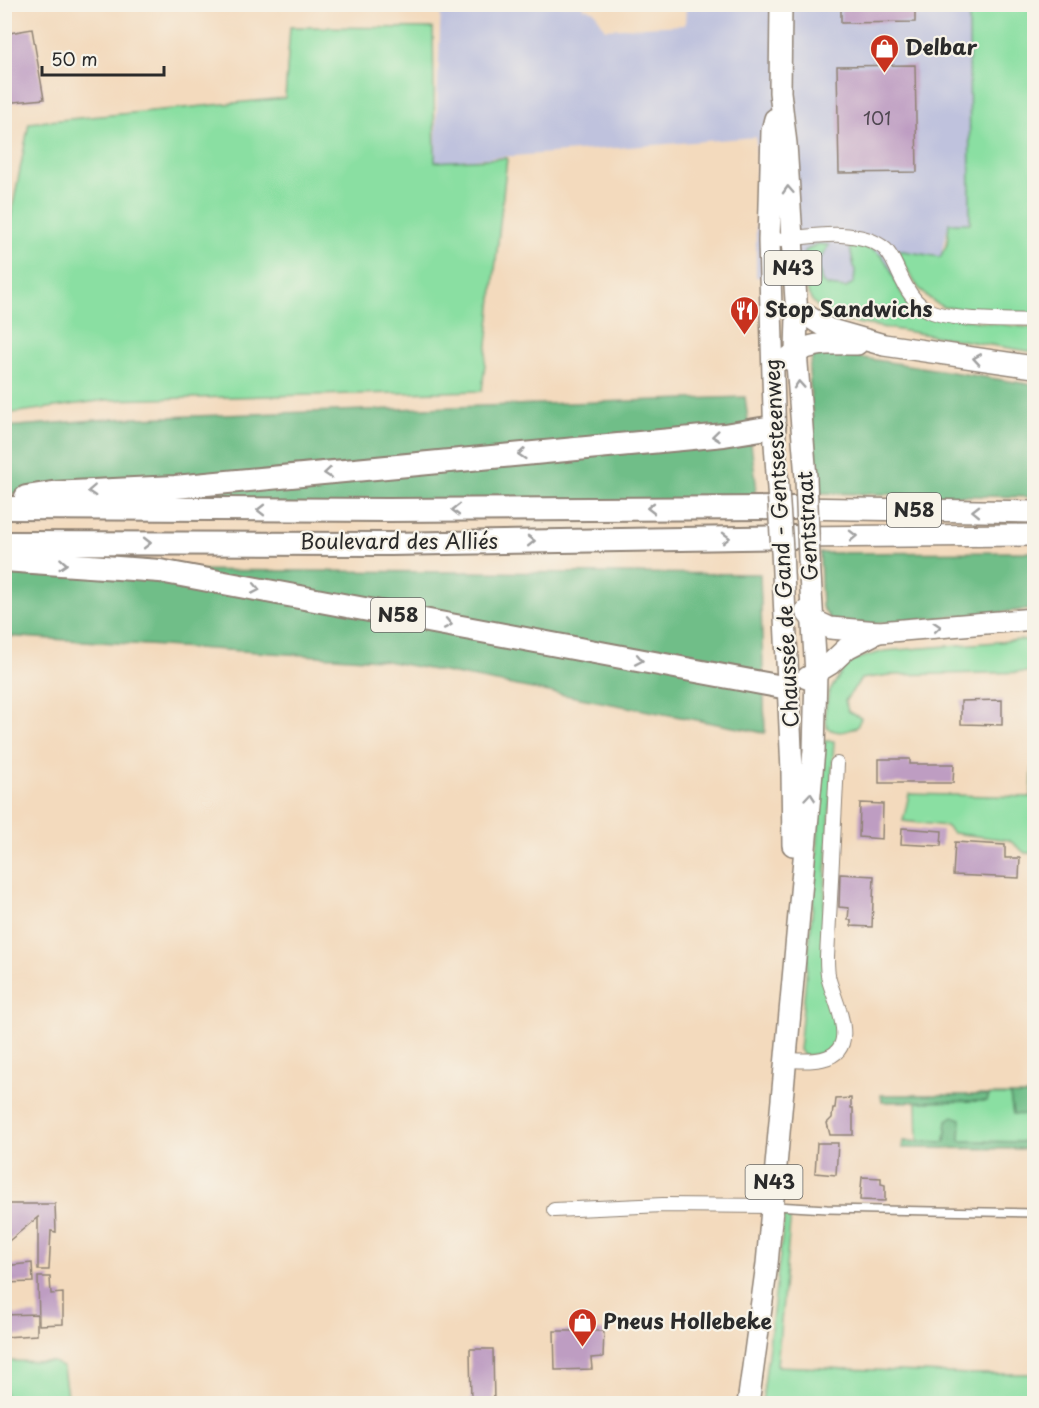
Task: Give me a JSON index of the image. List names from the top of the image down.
{
  "streets": {
    "highway": ["N58", "Boulevard des Alliés"],
    "main road": ["N43", "Gentstraat", "Chaussée de Gand - Gentsesteenweg"]
  },
  "crossings": [
    ["N43", "Gentstraat"],
    ["N43", "Chaussée de Gand - Gentsesteenweg"],
    ["N58", "Boulevard des Alliés"],
    ["N58", "Chaussée de Gand - Gentsesteenweg"],
    ["Gentstraat", "Chaussée de Gand - Gentsesteenweg"],
    ["Boulevard des Alliés", "Chaussée de Gand - Gentsesteenweg"]
  ],
  "one_way": ["Gentstraat"],
  "places": {
    "shop": ["Delbar", "Pneus Hollebeke"],
    "restaurant": ["Stop Sandwichs"]
  },
  "house_numbers": ["101"],
  "scale_bar": "50 m"
}
